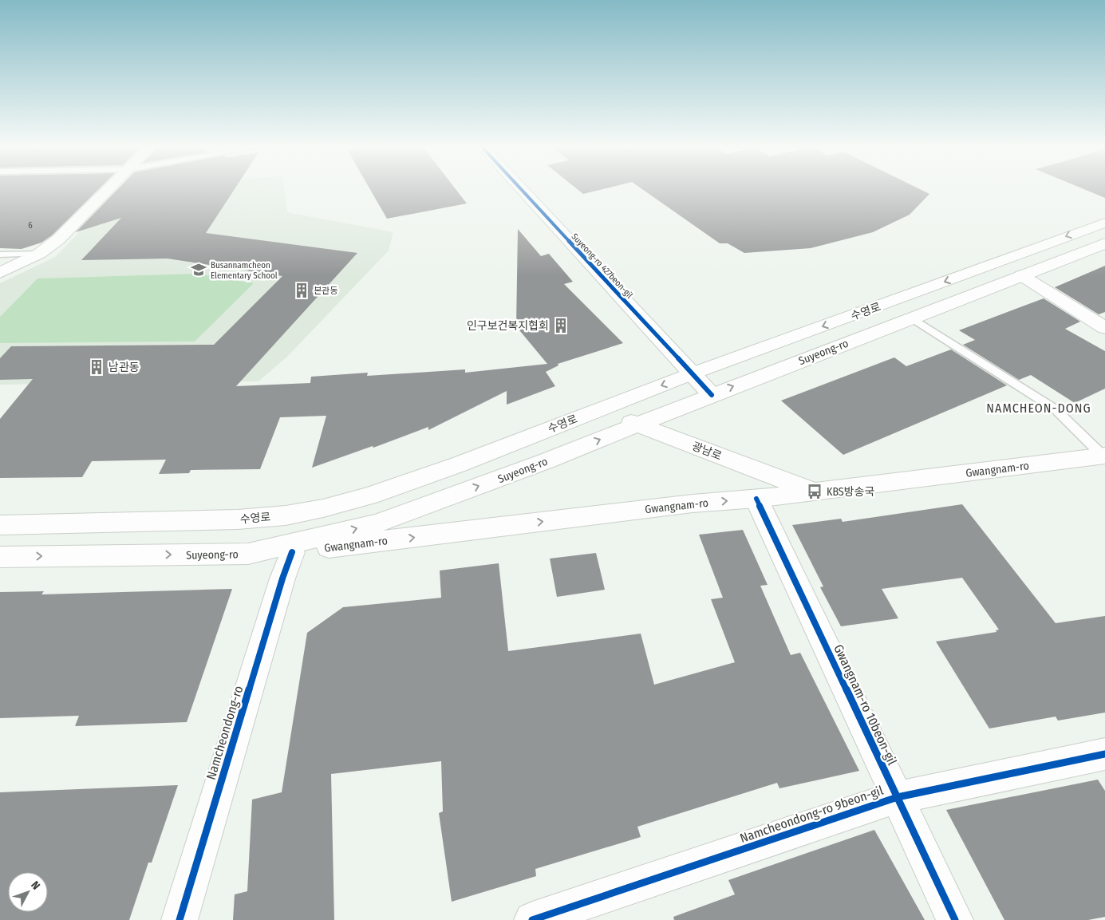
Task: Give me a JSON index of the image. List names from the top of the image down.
{
  "streets": {
    "main road": [
      "Suyeong-ro 427beon-gil",
      "수영로",
      "Suyeong-ro",
      "광남로",
      "Gwangnam-ro",
      "Gwangnam-ro 10beon-gil",
      "Namcheondong-ro",
      "Namcheondong-ro 9beon-gil"
    ]
  },
  "crossings": [
    ["Suyeong-ro 427beon-gil", "수영로"],
    ["Suyeong-ro 427beon-gil", "Suyeong-ro"],
    ["수영로", "광남로"],
    ["Suyeong-ro", "광남로"],
    ["Suyeong-ro", "Gwangnam-ro"],
    ["광남로", "Gwangnam-ro"],
    ["Gwangnam-ro", "Gwangnam-ro 10beon-gil"],
    ["Gwangnam-ro", "Namcheondong-ro"],
    ["Gwangnam-ro 10beon-gil", "Namcheondong-ro 9beon-gil"]
  ],
  "one_way": ["수영로", "Suyeong-ro", "Gwangnam-ro"],
  "districts": ["NAMCHEON-DONG"],
  "places": {
    "school or university": ["Busannamcheon Elementary School"],
    "building": ["본관동", "인구보건복지협회", "남관동"],
    "bus stop": ["KBS방송국"]
  },
  "house_numbers": ["6"],
  "north": "top right"
}
